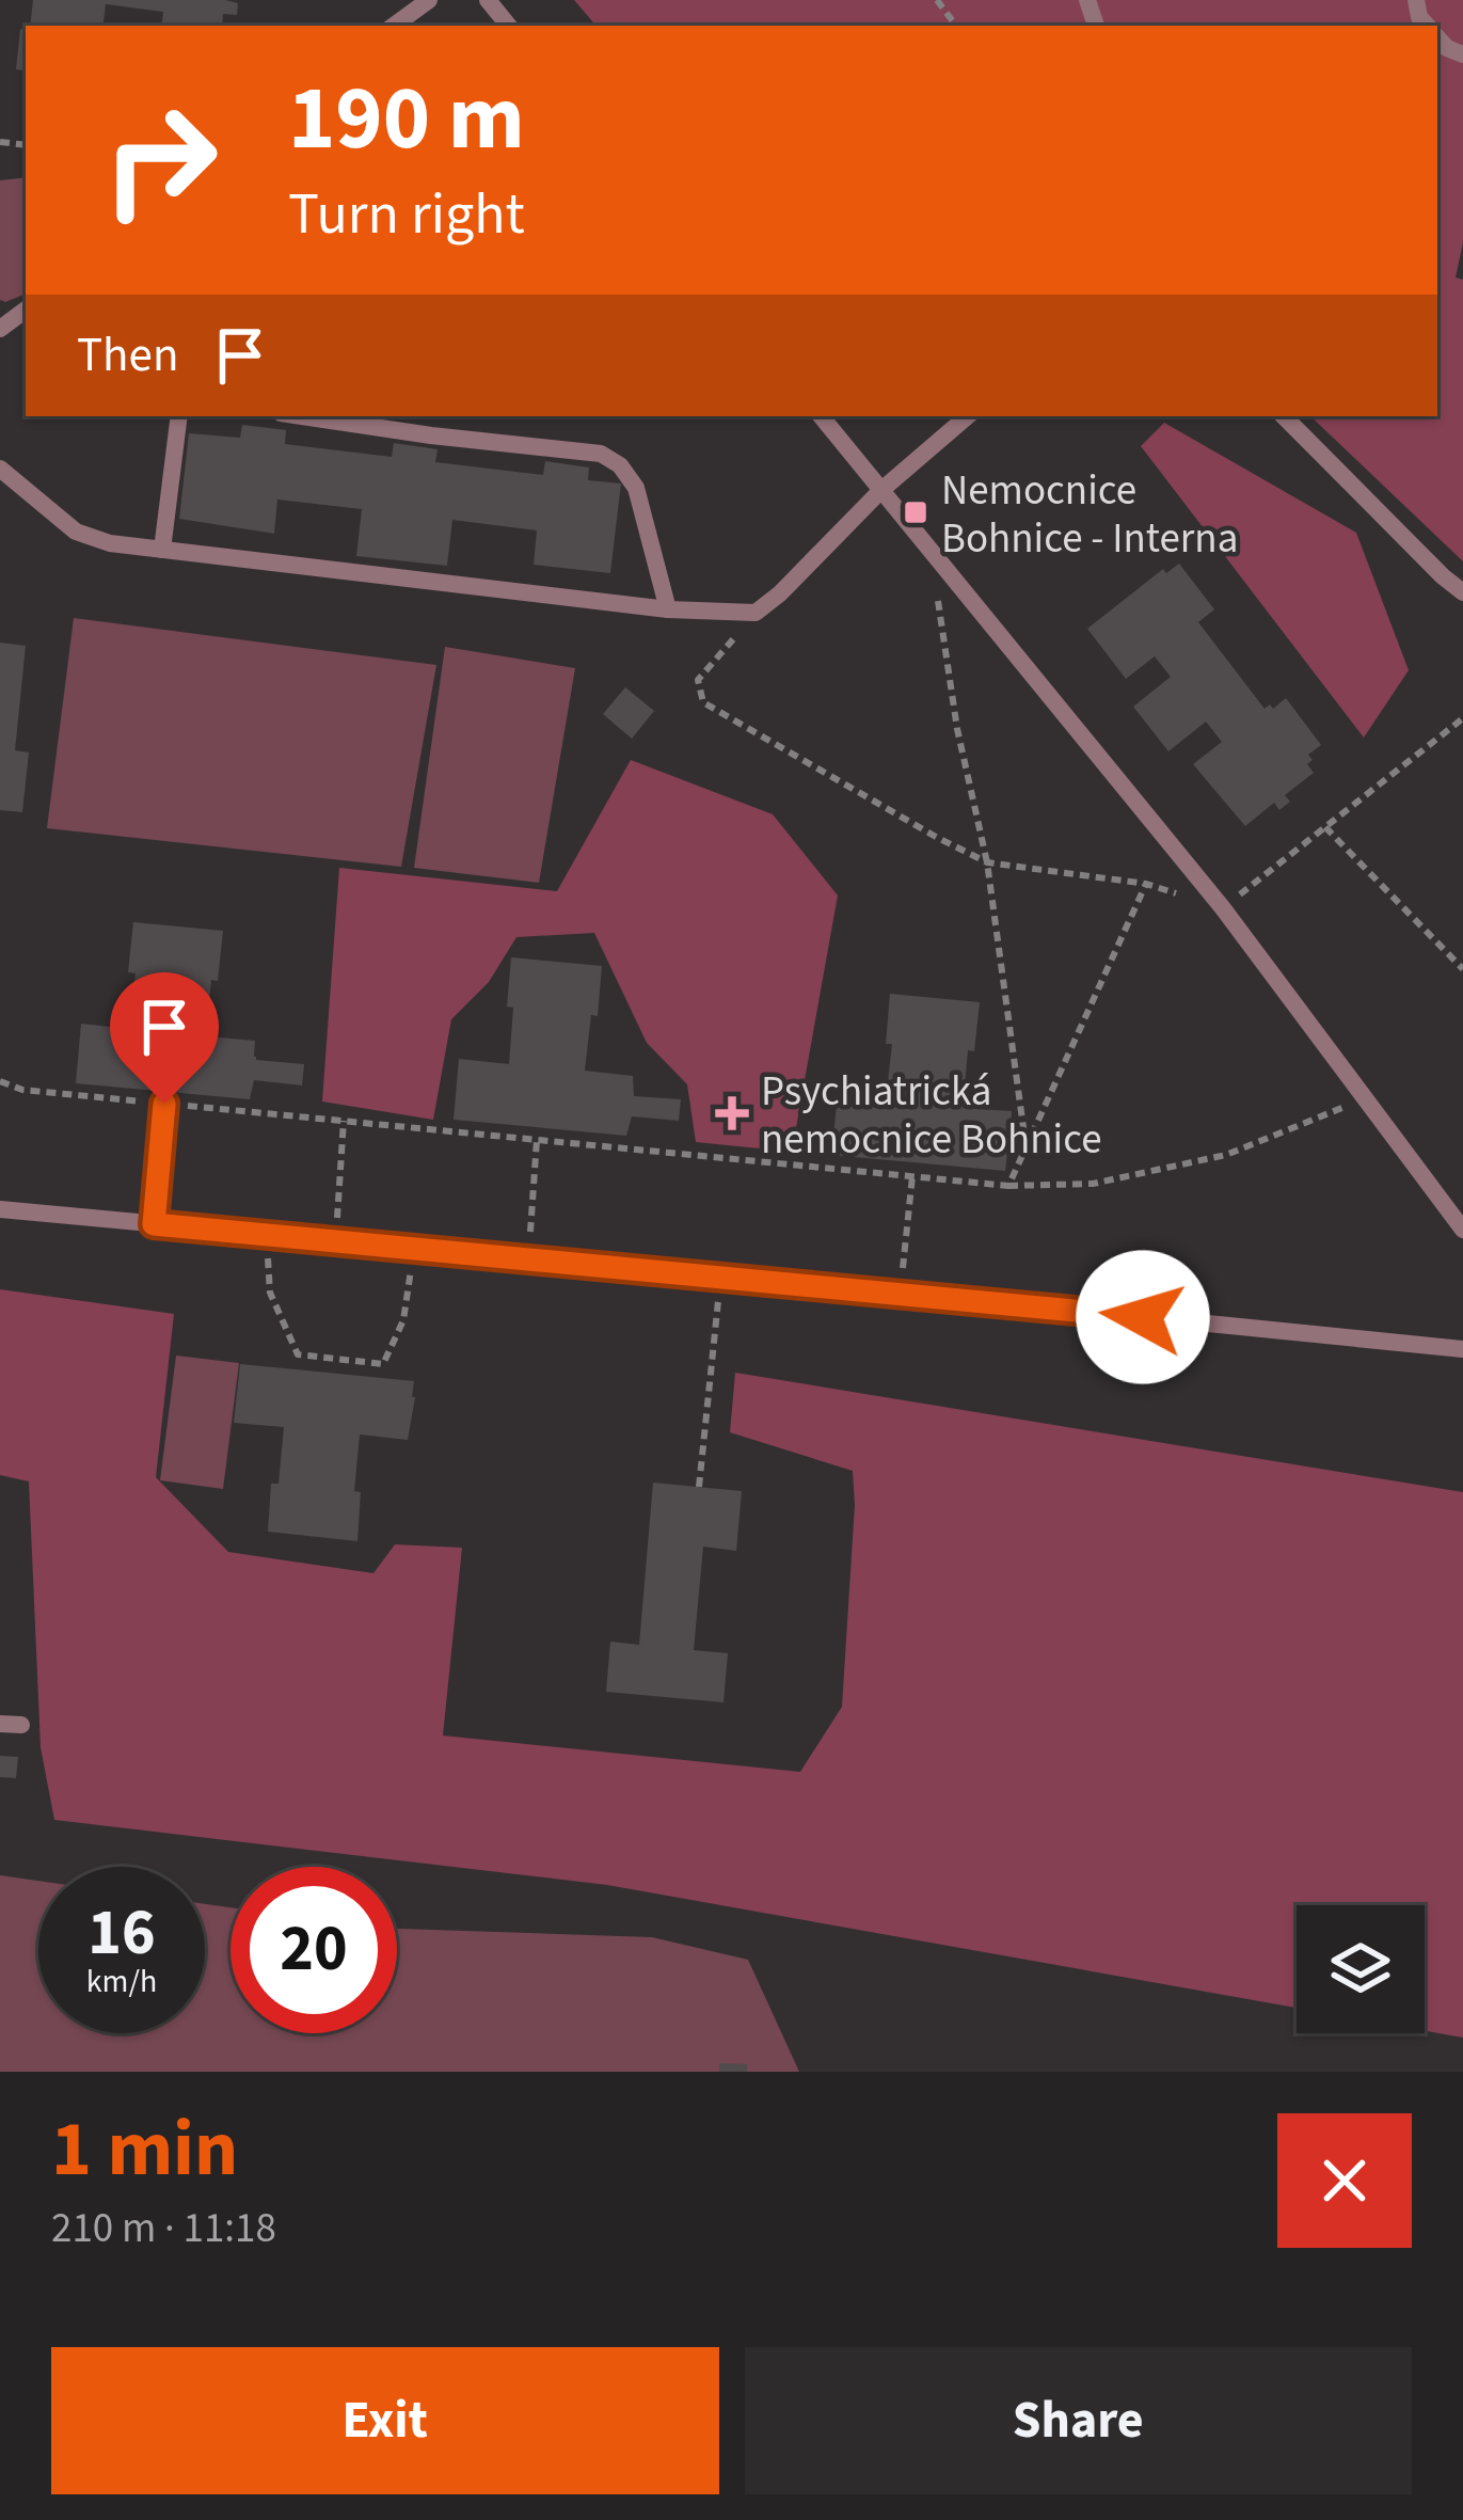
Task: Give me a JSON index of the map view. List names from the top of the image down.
{
  "places": {
    "transit": ["Nemocnice Bohnice - Interna"],
    "health": ["Psychiatrická nemocnice Bohnice"]
  },
  "page": {
    "turn": ["190 m", "Turn right"],
    "then": "Then",
    "speed": "16 km/h",
    "limit": "20",
    "heading": ["1 min", "210 m · 11:18"],
    "buttons": ["Exit", "Share"]
  }
}
